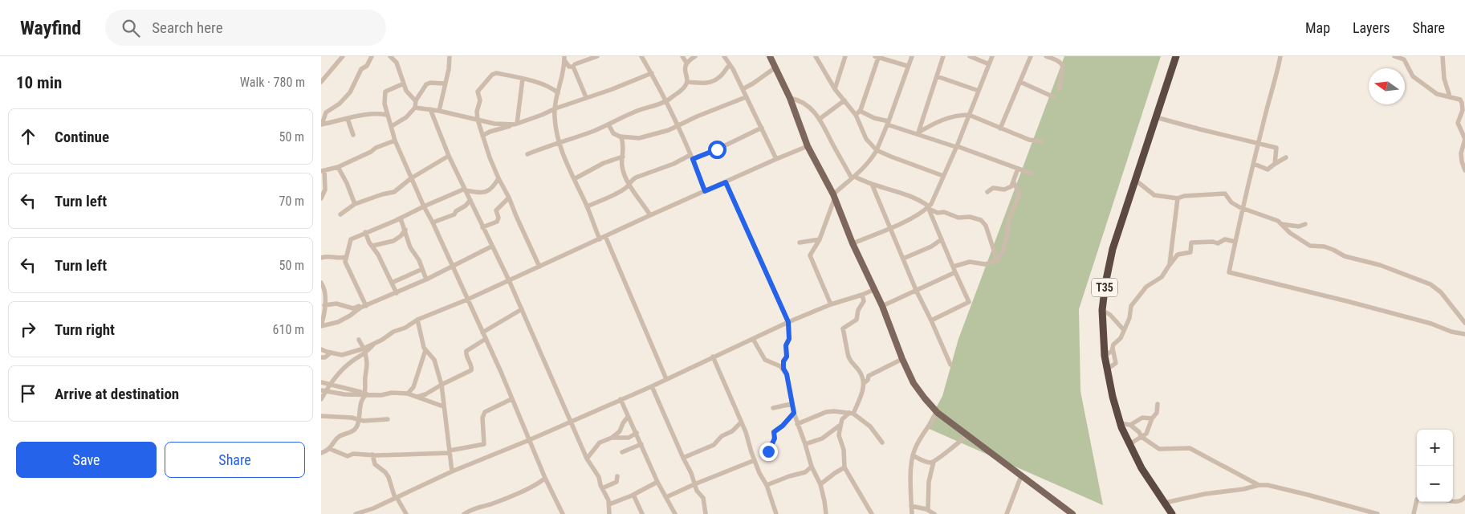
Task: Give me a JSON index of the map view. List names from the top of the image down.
{
  "streets": {
    "highway": ["T35"]
  },
  "north": "left",
  "page": {
    "header": "Wayfind",
    "search": "Search here",
    "nav": ["Map", "Layers", "Share"],
    "heading": ["10 min", "Walk · 780 m"],
    "list": [
      ["Continue", "50 m"],
      ["Turn left", "70 m"],
      ["Turn left", "50 m"],
      ["Turn right", "610 m"],
      "Arrive at destination"
    ],
    "buttons": ["Save", "Share"],
    "map_buttons": ["+", "−"]
  }
}
